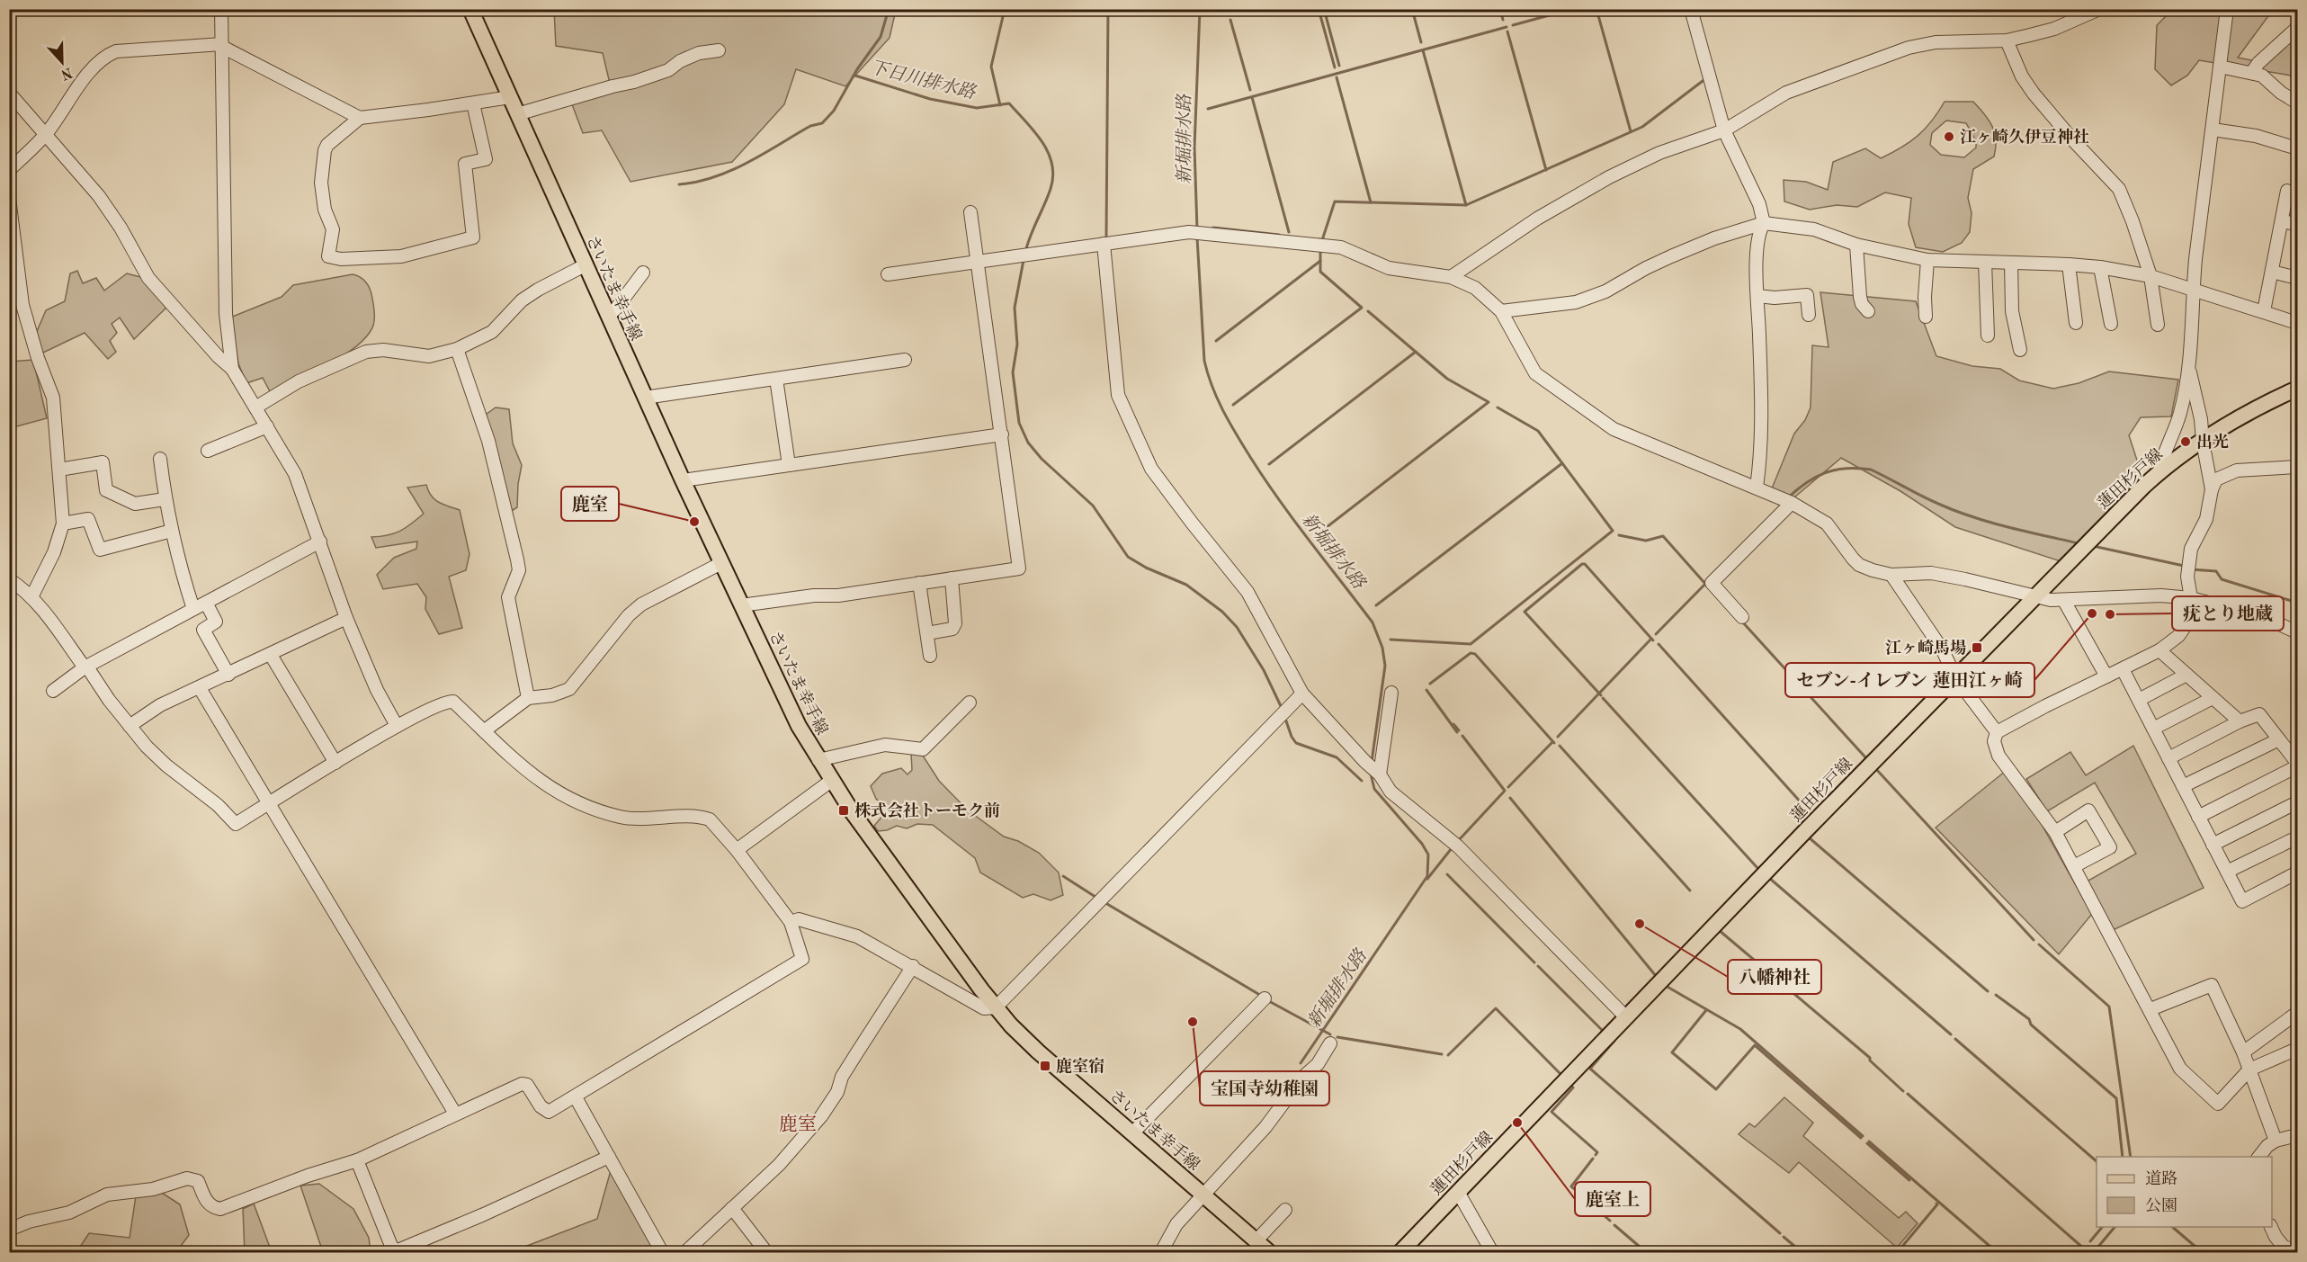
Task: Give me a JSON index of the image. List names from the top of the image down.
{
  "streets": {
    "main road": ["さいたま幸手線", "蓮田杉戸線"]
  },
  "districts": ["鹿室"],
  "water": ["下日川排水路", "新堀排水路"],
  "places": {
    "other": [
      "江ヶ崎久伊豆神社",
      "出光",
      "鹿室",
      "セブン-イレブン 蓮田江ヶ崎",
      "疣とり地蔵",
      "八幡神社",
      "宝国寺幼稚園",
      "鹿室上"
    ],
    "transit": ["江ヶ崎馬場", "株式会社トーモク前", "鹿室宿"]
  },
  "legend": ["道路", "公園"],
  "north": "bottom"
}
